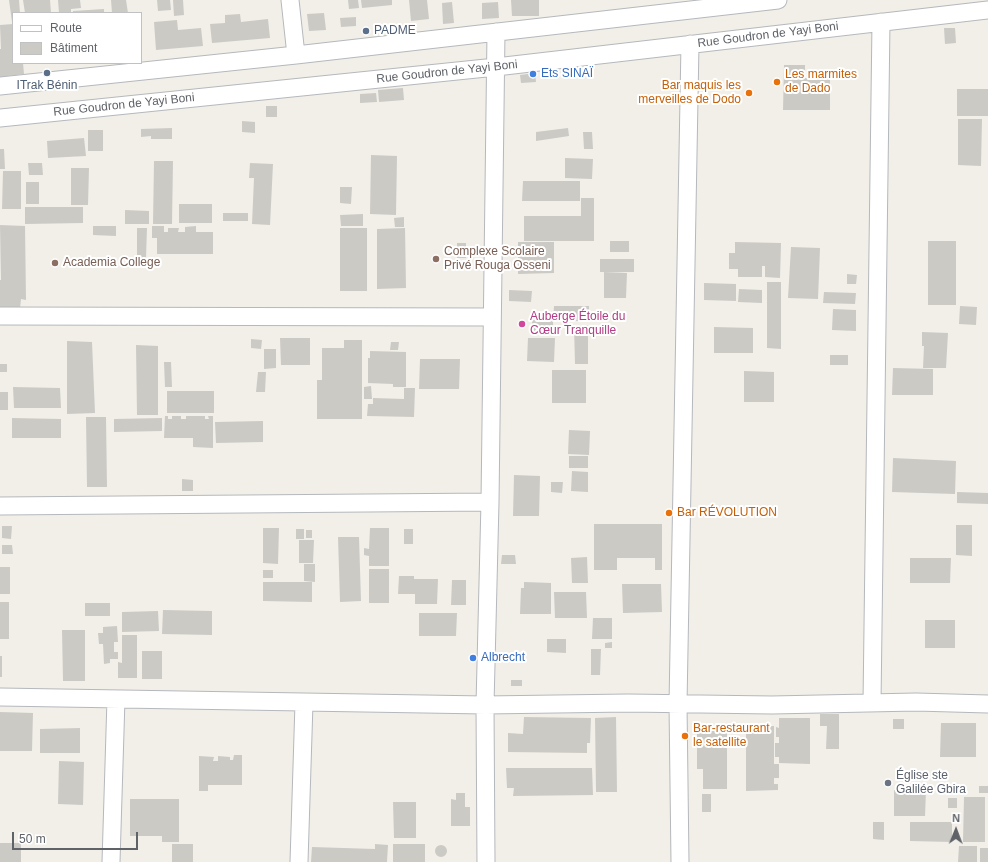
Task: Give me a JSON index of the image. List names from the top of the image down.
{
  "streets": {
    "street": ["Rue Goudron de Yayi Boni"]
  },
  "places": [
    "PADME",
    "ITrak Bénin",
    "Ets SINAÏ",
    "Les marmites de Dado",
    "Bar maquis les merveilles de Dodo",
    "Complexe Scolaire Privé Rouga Osseni",
    "Academia College",
    "Auberge Étoile du Cœur Tranquille",
    "Bar RÉVOLUTION",
    "Albrecht",
    "Bar-restaurant le satellite",
    "Église ste Galilée Gbira"
  ],
  "legend": ["Route", "Bâtiment"],
  "scale_bar": "50 m",
  "north": "top"
}
